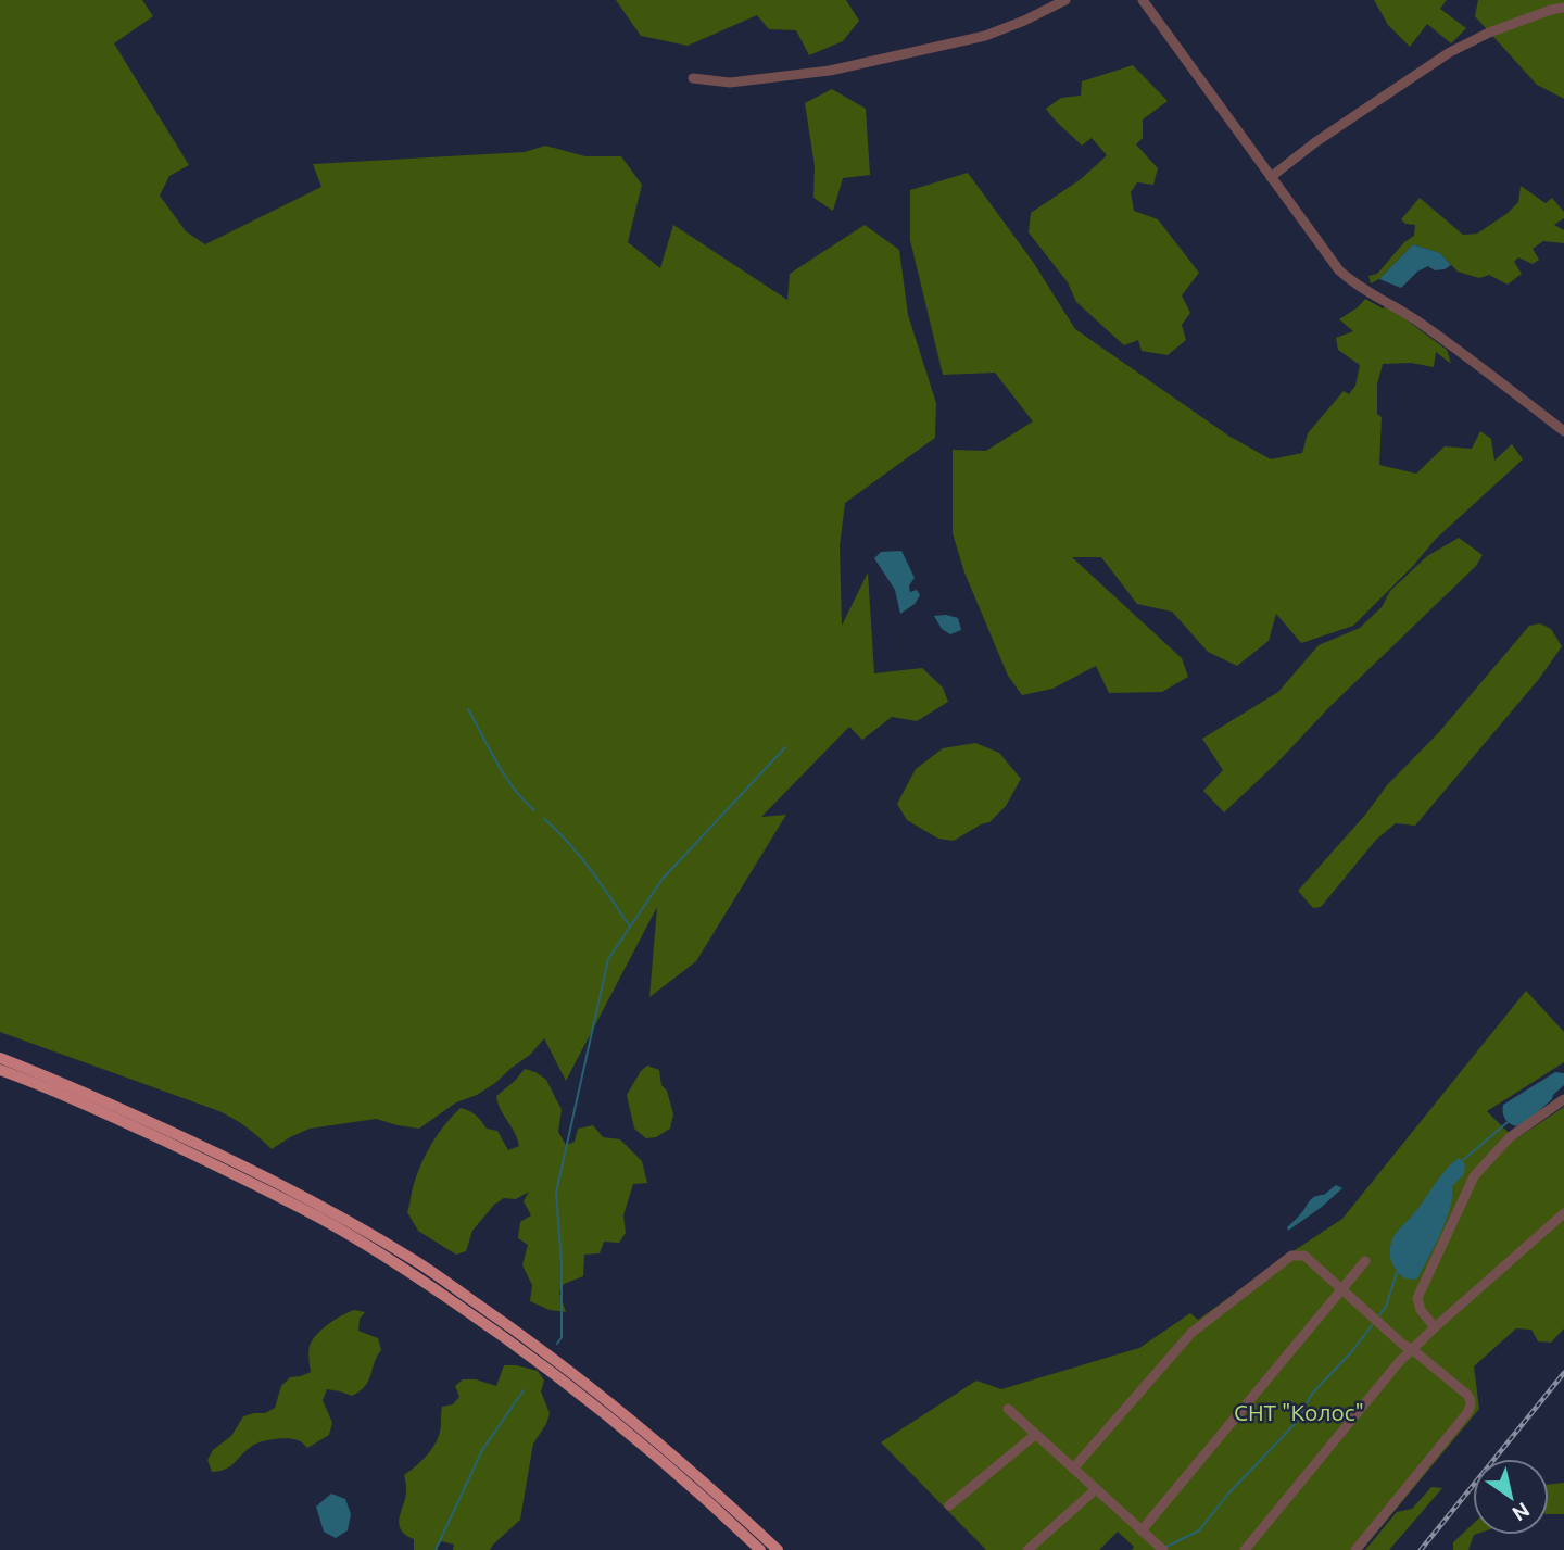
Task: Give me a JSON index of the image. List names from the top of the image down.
{
  "parks": ["СНТ \"Колос\""],
  "north": "bottom right"
}
